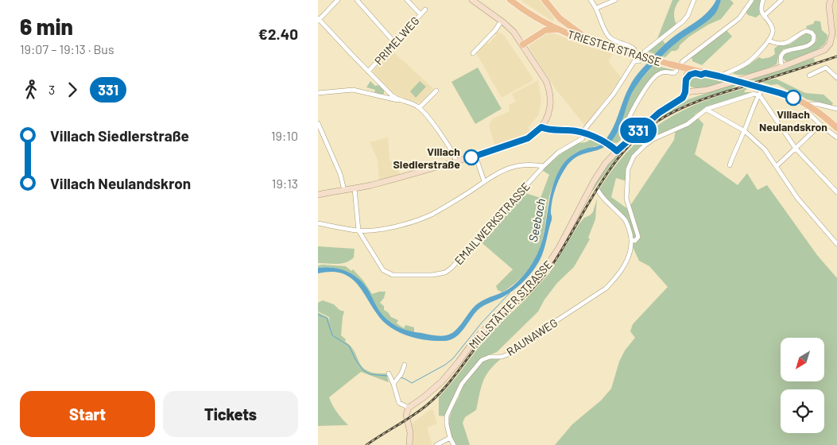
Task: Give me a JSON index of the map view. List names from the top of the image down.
{
  "streets": {
    "main road": ["TRIESTER STRASSE"],
    "street": [
      "PRIMELWEG",
      "EMAILWERKSTRASSE",
      "MILLSTÄTTER STRASSE",
      "RAUNAWEG"
    ]
  },
  "water": ["Seebach"],
  "places": ["Villach Neulandskron", "Villach Siedlerstraße"],
  "lines": ["bus line 331"],
  "north": "bottom left",
  "page": {
    "heading": ["6 min", "19:07 – 19:13 · Bus", "€2.40"],
    "on_map": "331",
    "legs": ["3", "331"],
    "list": [
      {
        "name": "Villach Siedlerstraße",
        "value": "19:10"
      },
      {
        "name": "Villach Neulandskron",
        "value": "19:13"
      }
    ],
    "buttons": ["Start", "Tickets"]
  }
}
